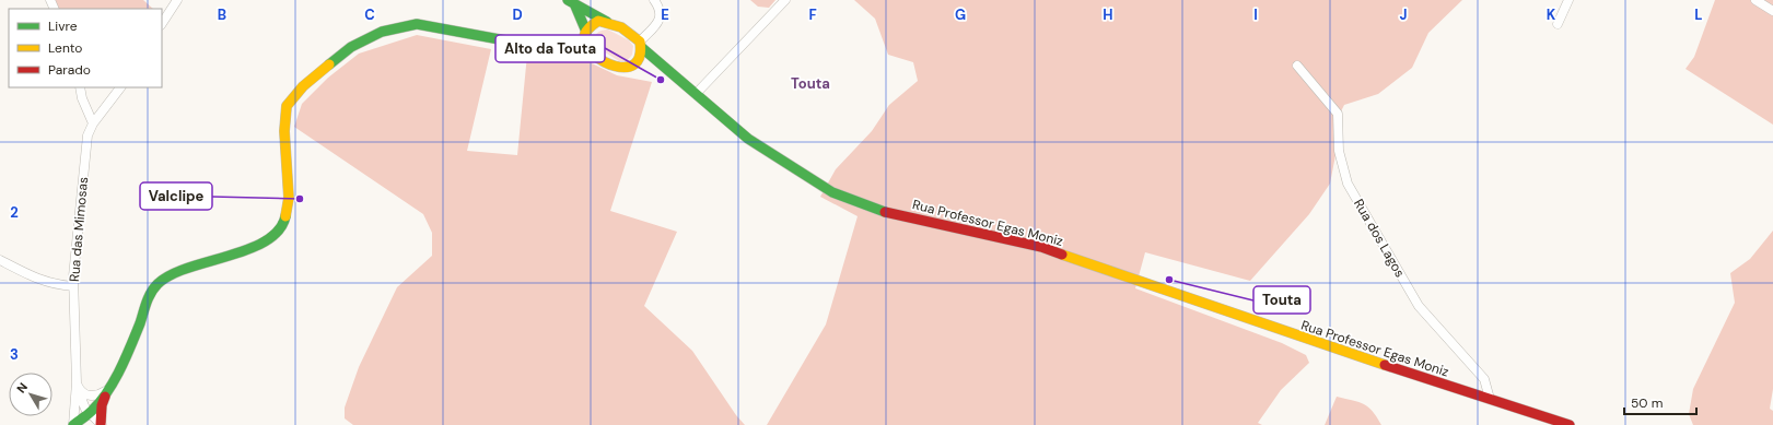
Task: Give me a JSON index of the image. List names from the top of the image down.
{
  "streets": {
    "main road": ["Rua Professor Egas Moniz"],
    "street": ["Rua das Mimosas", "Rua dos Lagos"]
  },
  "crossings": [
    ["Rua Professor Egas Moniz", "Rua dos Lagos"]
  ],
  "districts": ["Touta"],
  "places": ["Alto da Touta", "Valclipe", "Touta"],
  "legend": ["Livre", "Lento", "Parado"],
  "scale_bar": "50 m",
  "north": "top left",
  "grid": {
    "columns": [
      "B",
      "C",
      "D",
      "E",
      "F",
      "G",
      "H",
      "I",
      "J",
      "K",
      "L"
    ],
    "rows": ["2", "3"]
  }
}
